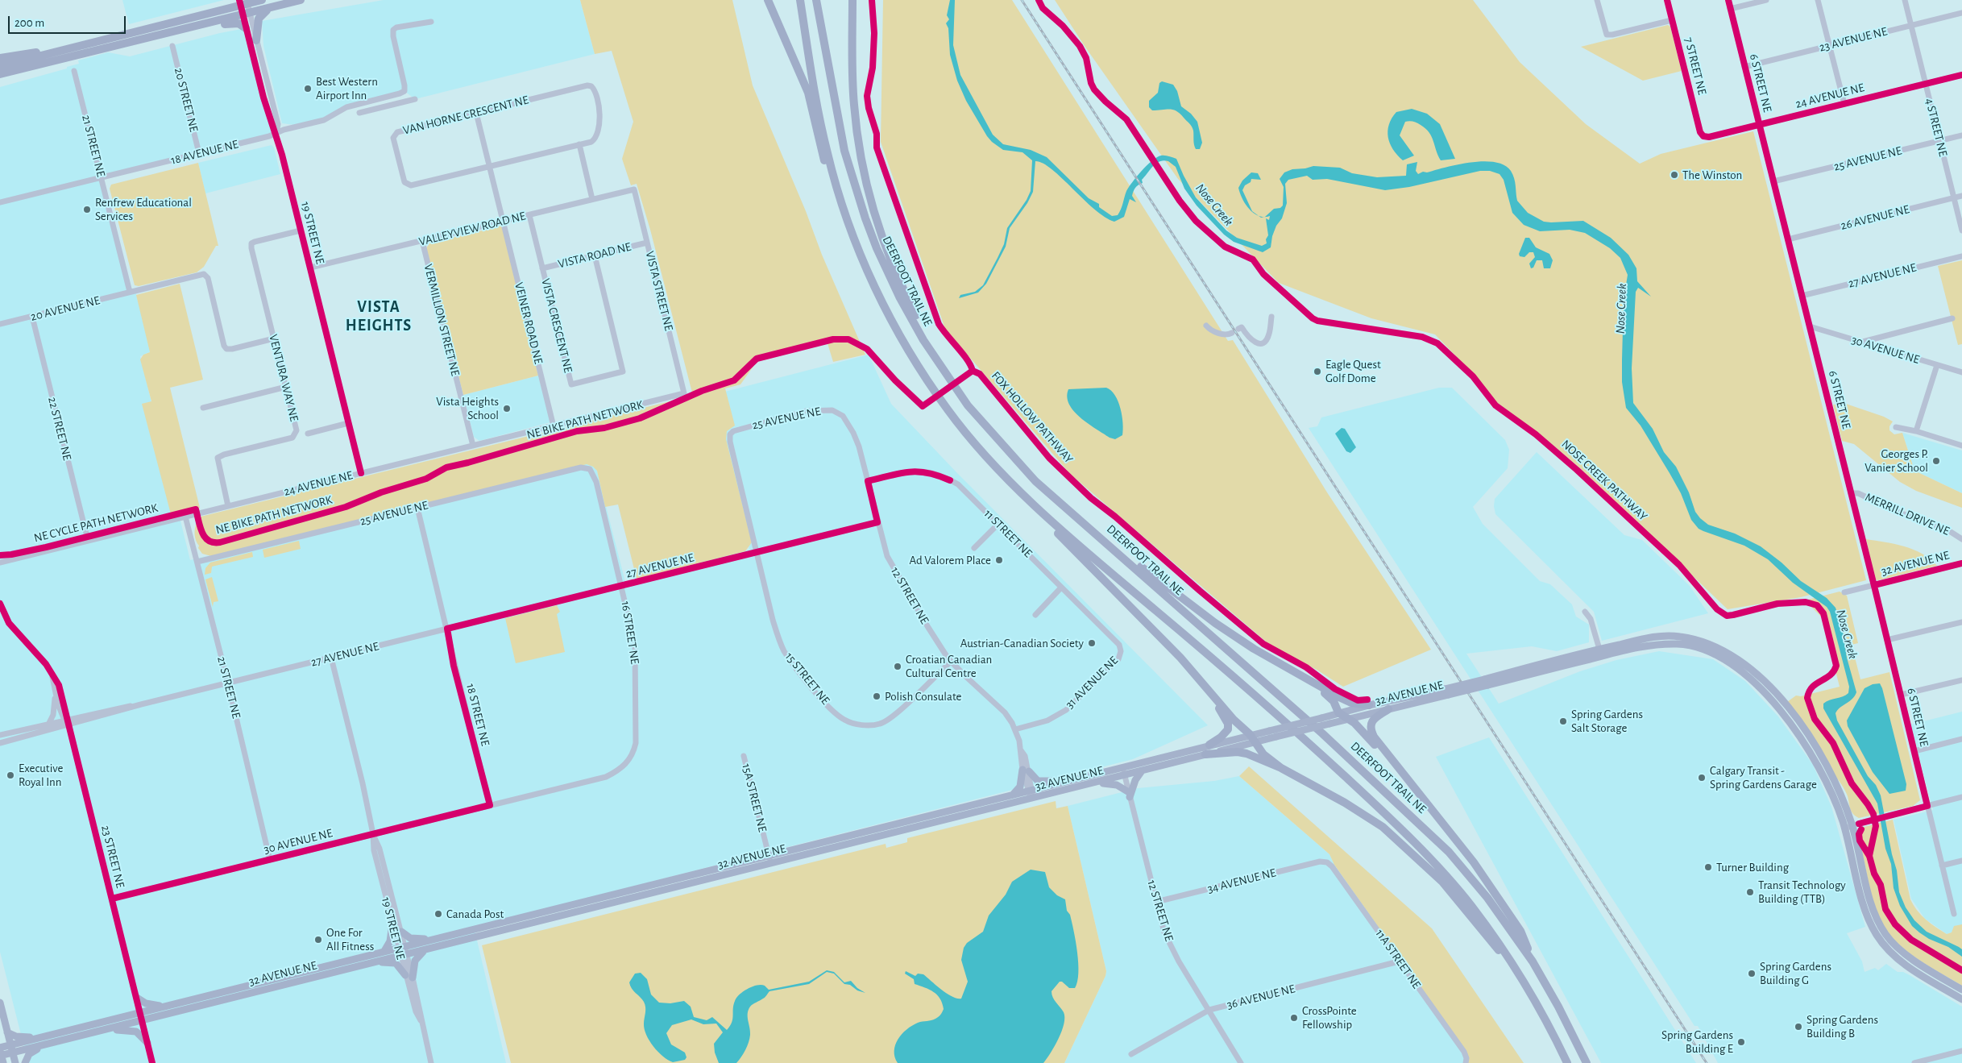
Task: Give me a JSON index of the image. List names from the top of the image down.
{
  "streets": {
    "highway": ["DEERFOOT TRAIL NE"],
    "main road": ["32 AVENUE NE"],
    "street": [
      "23 AVENUE NE",
      "7 STREET NE",
      "6 STREET NE",
      "24 AVENUE NE",
      "20 STREET NE",
      "VAN HORNE CRESCENT NE",
      "4 STREET NE",
      "21 STREET NE",
      "18 AVENUE NE",
      "25 AVENUE NE",
      "26 AVENUE NE",
      "VALLEYVIEW ROAD NE",
      "19 STREET NE",
      "VISTA ROAD NE",
      "27 AVENUE NE",
      "VISTA STREET NE",
      "20 AVENUE NE",
      "VERMILLION STREET NE",
      "VEINER ROAD NE",
      "VISTA CRESCENT NE",
      "30 AVENUE NE",
      "VENTURA WAY NE",
      "22 STREET NE",
      "MERRILL DRIVE NE",
      "11 STREET NE",
      "12 STREET NE",
      "16 STREET NE",
      "15 STREET NE",
      "31 AVENUE NE",
      "18 STREET NE",
      "15A STREET NE",
      "23 STREET NE",
      "34 AVENUE NE",
      "11A STREET NE",
      "36 AVENUE NE"
    ],
    "cycle path": ["FOX HOLLOW PATHWAY", "NE BIKE PATH NETWORK", "NOSE CREEK PATHWAY"]
  },
  "crossings": [
    ["23 AVENUE NE", "6 STREET NE"],
    ["23 AVENUE NE", "4 STREET NE"],
    ["7 STREET NE", "24 AVENUE NE"],
    ["6 STREET NE", "24 AVENUE NE"],
    ["6 STREET NE", "25 AVENUE NE"],
    ["6 STREET NE", "26 AVENUE NE"],
    ["6 STREET NE", "27 AVENUE NE"],
    ["6 STREET NE", "30 AVENUE NE"],
    ["6 STREET NE", "MERRILL DRIVE NE"],
    ["6 STREET NE", "32 AVENUE NE"],
    ["24 AVENUE NE", "4 STREET NE"],
    ["24 AVENUE NE", "21 STREET NE"],
    ["24 AVENUE NE", "19 STREET NE"],
    ["24 AVENUE NE", "VISTA STREET NE"],
    ["24 AVENUE NE", "VERMILLION STREET NE"],
    ["24 AVENUE NE", "VEINER ROAD NE"],
    ["24 AVENUE NE", "VENTURA WAY NE"],
    ["24 AVENUE NE", "22 STREET NE"],
    ["20 STREET NE", "18 AVENUE NE"],
    ["VAN HORNE CRESCENT NE", "VEINER ROAD NE"],
    ["4 STREET NE", "25 AVENUE NE"],
    ["4 STREET NE", "26 AVENUE NE"],
    ["21 STREET NE", "18 AVENUE NE"],
    ["21 STREET NE", "25 AVENUE NE"],
    ["21 STREET NE", "27 AVENUE NE"],
    ["21 STREET NE", "20 AVENUE NE"],
    ["21 STREET NE", "30 AVENUE NE"],
    ["18 AVENUE NE", "19 STREET NE"],
    ["25 AVENUE NE", "12 STREET NE"],
    ["25 AVENUE NE", "16 STREET NE"],
    ["25 AVENUE NE", "15 STREET NE"],
    ["25 AVENUE NE", "18 STREET NE"],
    ["VALLEYVIEW ROAD NE", "19 STREET NE"],
    ["VALLEYVIEW ROAD NE", "VISTA STREET NE"],
    ["VALLEYVIEW ROAD NE", "VERMILLION STREET NE"],
    ["VALLEYVIEW ROAD NE", "VEINER ROAD NE"],
    ["VALLEYVIEW ROAD NE", "VISTA CRESCENT NE"],
    ["19 STREET NE", "27 AVENUE NE"],
    ["19 STREET NE", "30 AVENUE NE"],
    ["19 STREET NE", "VENTURA WAY NE"],
    ["19 STREET NE", "32 AVENUE NE"],
    ["VISTA ROAD NE", "VISTA STREET NE"],
    ["VISTA ROAD NE", "VISTA CRESCENT NE"],
    ["27 AVENUE NE", "12 STREET NE"],
    ["27 AVENUE NE", "16 STREET NE"],
    ["27 AVENUE NE", "15 STREET NE"],
    ["27 AVENUE NE", "18 STREET NE"],
    ["27 AVENUE NE", "23 STREET NE"],
    ["20 AVENUE NE", "VENTURA WAY NE"],
    ["20 AVENUE NE", "22 STREET NE"],
    ["30 AVENUE NE", "16 STREET NE"],
    ["30 AVENUE NE", "18 STREET NE"],
    ["30 AVENUE NE", "23 STREET NE"],
    ["11 STREET NE", "12 STREET NE"],
    ["11 STREET NE", "31 AVENUE NE"],
    ["32 AVENUE NE", "12 STREET NE"],
    ["32 AVENUE NE", "15A STREET NE"],
    ["32 AVENUE NE", "23 STREET NE"],
    ["12 STREET NE", "15 STREET NE"],
    ["12 STREET NE", "31 AVENUE NE"],
    ["12 STREET NE", "34 AVENUE NE"],
    ["12 STREET NE", "36 AVENUE NE"],
    ["34 AVENUE NE", "11A STREET NE"],
    ["11A STREET NE", "36 AVENUE NE"]
  ],
  "districts": ["VISTA HEIGHTS"],
  "water": ["Nose Creek"],
  "places": [
    "Best Western Airport Inn",
    "The Winston",
    "Renfrew Educational Services",
    "Eagle Quest Golf Dome",
    "Vista Heights School",
    "Georges P. Vanier School",
    "Ad Valorem Place",
    "Austrian-Canadian Society",
    "Croatian Canadian Cultural Centre",
    "Polish Consulate",
    "Spring Gardens Salt Storage",
    "Executive Royal Inn",
    "Calgary Transit - Spring Gardens Garage",
    "Turner Building",
    "Transit Technology Building (TTB)",
    "Canada Post",
    "One For All Fitness",
    "Spring Gardens Building G",
    "CrossPointe Fellowship",
    "Spring Gardens Building B",
    "Spring Gardens Building E"
  ],
  "scale_bar": "200 m"
}
